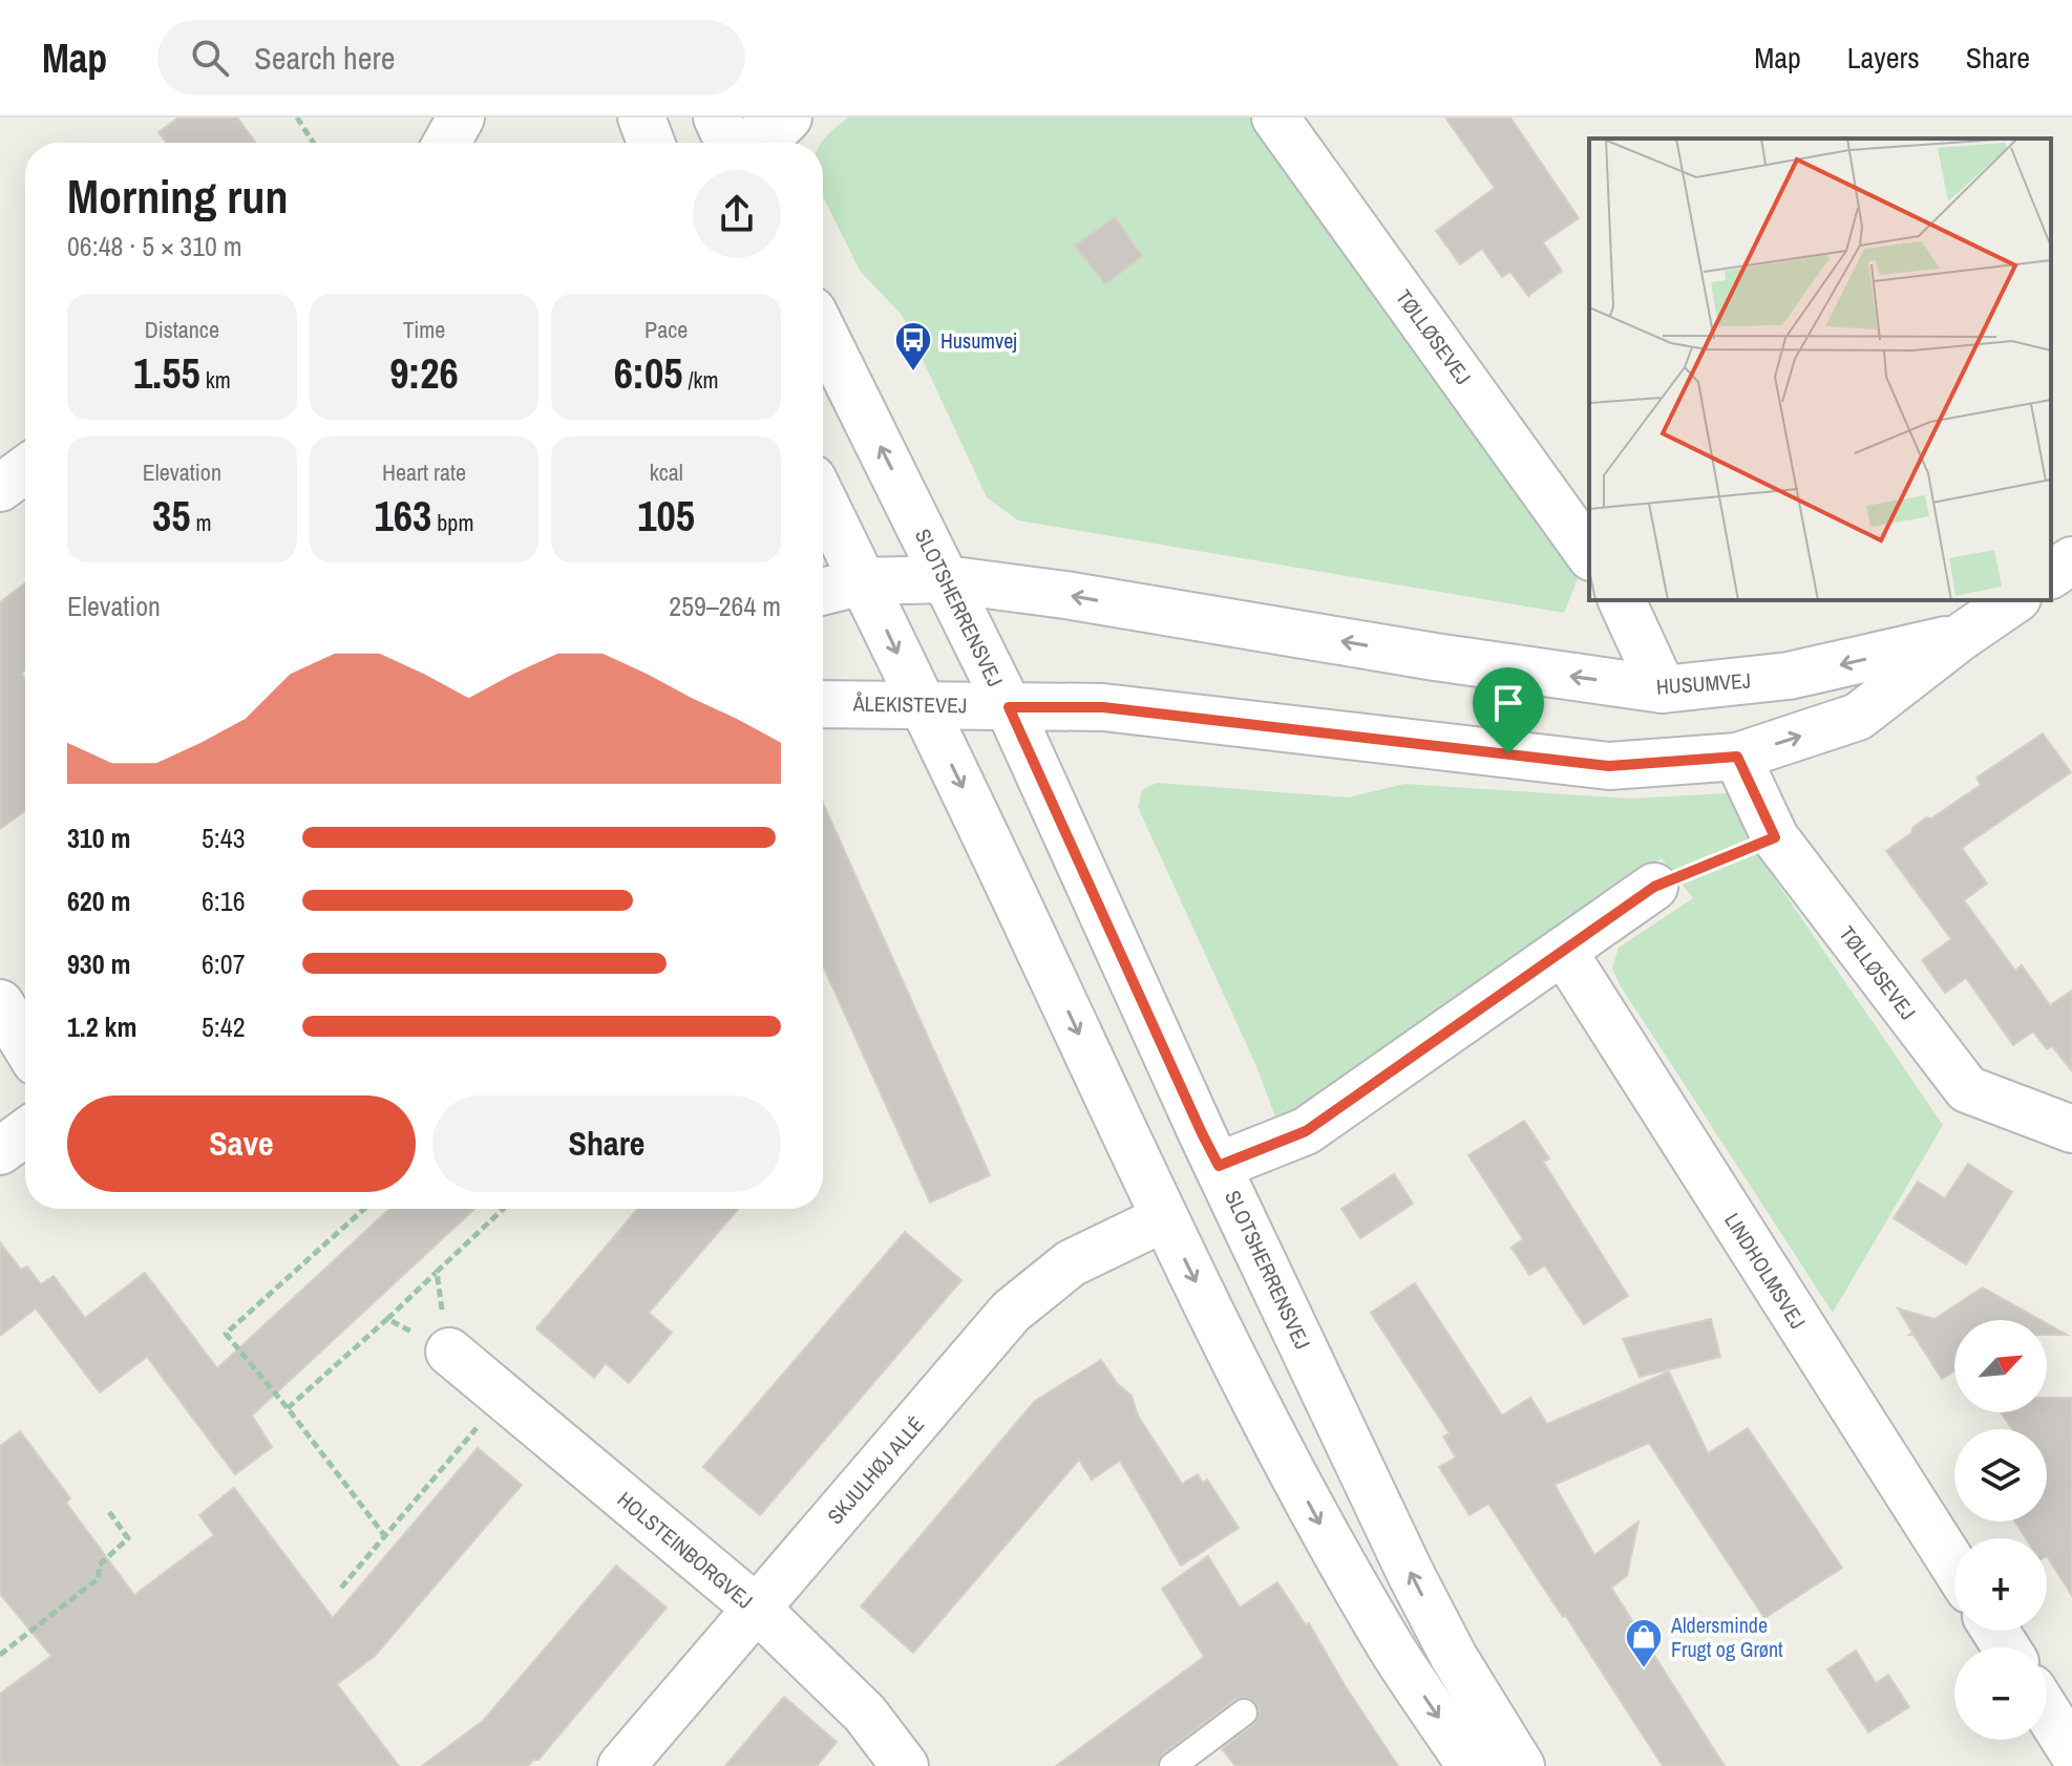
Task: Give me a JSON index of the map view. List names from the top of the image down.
{
  "streets": {
    "street": [
      "TØLLØSEVEJ",
      "SLOTSHERRENSVEJ",
      "HUSUMVEJ",
      "ÅLEKISTEVEJ",
      "LINDHOLMSVEJ",
      "SKJULHØJ ALLÉ",
      "HOLSTEINBORGVEJ"
    ]
  },
  "crossings": [
    ["TØLLØSEVEJ", "HUSUMVEJ"],
    ["SLOTSHERRENSVEJ", "HUSUMVEJ"],
    ["SLOTSHERRENSVEJ", "ÅLEKISTEVEJ"],
    ["HUSUMVEJ", "ÅLEKISTEVEJ"],
    ["SKJULHØJ ALLÉ", "HOLSTEINBORGVEJ"]
  ],
  "places": {
    "bus stop": ["Husumvej"],
    "shop": ["Aldersminde Frugt og Grønt"]
  },
  "north": "top right",
  "page": {
    "header": "Map",
    "search": "Search here",
    "nav": ["Map", "Layers", "Share"],
    "heading": ["Morning run", "06:48 · 5 × 310 m"],
    "stats": [
      ["Distance", "1.55 km"],
      ["Time", "9:26"],
      ["Pace", "6:05 /km"],
      ["Elevation", "35 m"],
      ["Heart rate", "163 bpm"],
      ["kcal", "105"]
    ],
    "chart": ["Elevation", "259–264 m"],
    "list": [
      {
        "name": "310 m",
        "note": "5:43"
      },
      {
        "name": "620 m",
        "note": "6:16"
      },
      {
        "name": "930 m",
        "note": "6:07"
      },
      {
        "name": "1.2 km",
        "note": "5:42"
      }
    ],
    "buttons": ["Save", "Share"],
    "map_buttons": ["+", "−"]
  }
}
